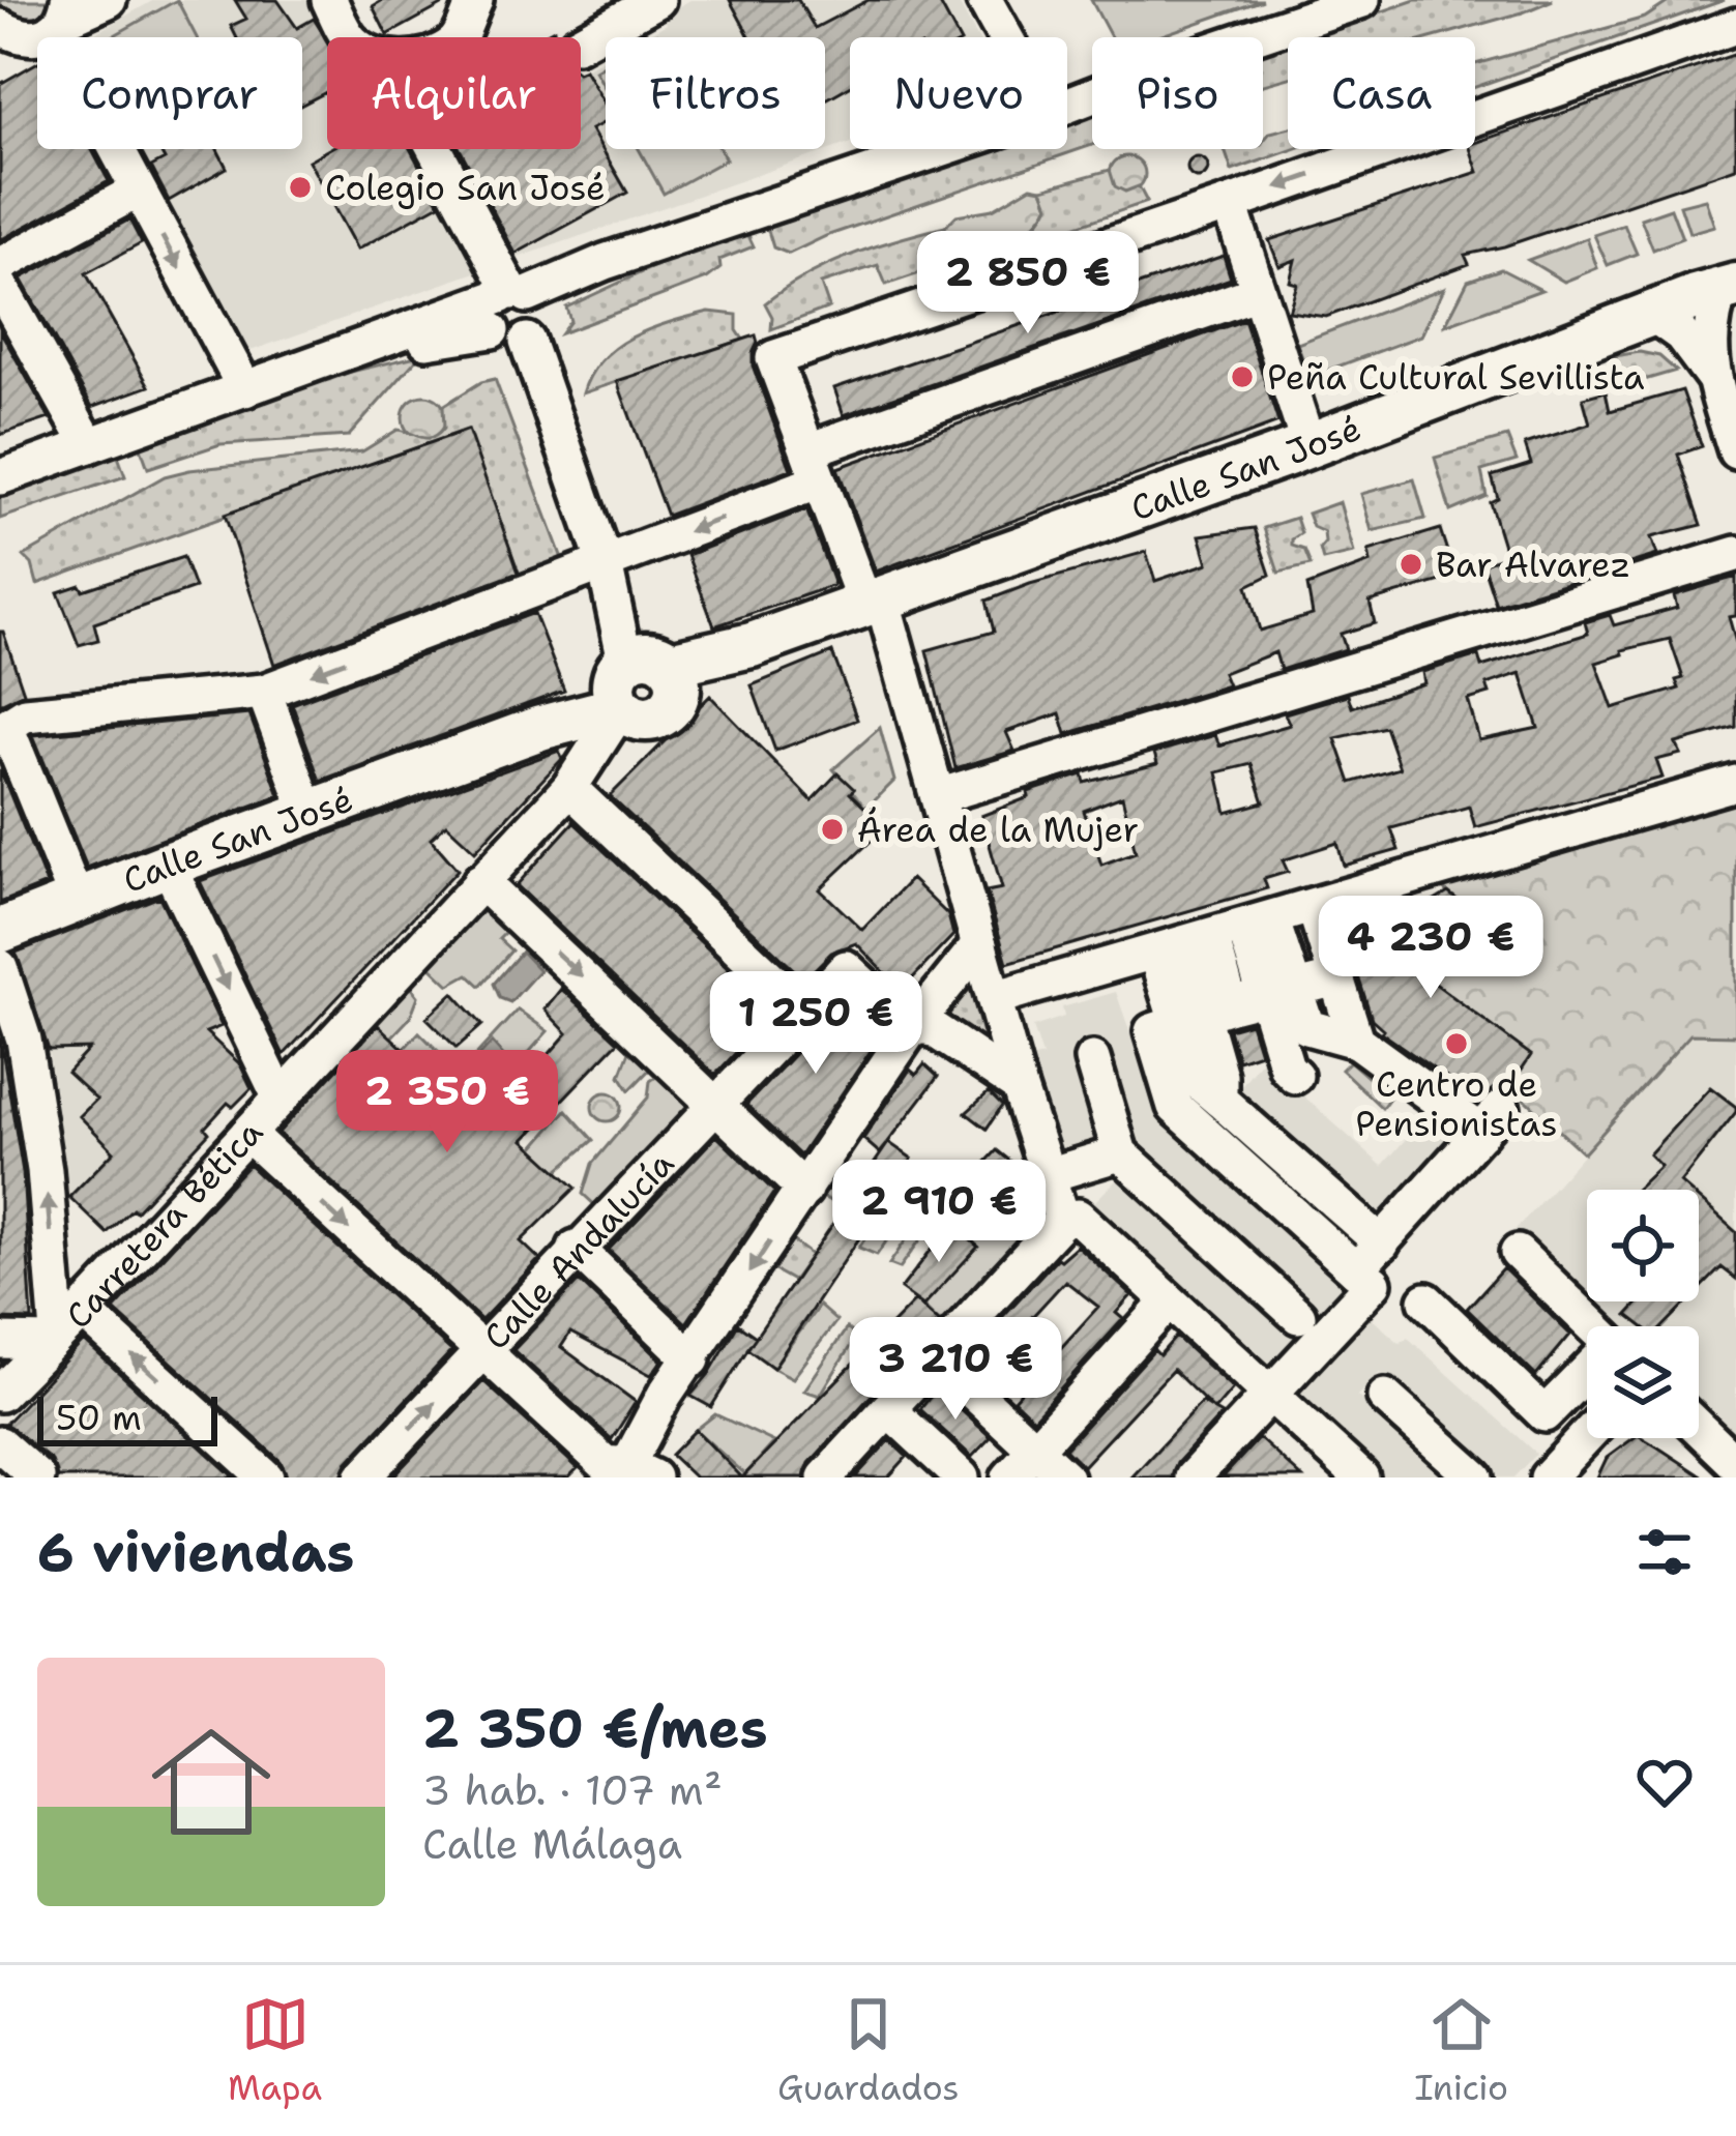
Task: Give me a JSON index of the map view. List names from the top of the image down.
{
  "streets": {
    "main road": ["Calle San José"],
    "street": ["Carretera Bética", "Calle Andalucía"]
  },
  "crossings": [
    ["Calle San José", "Carretera Bética"]
  ],
  "places": [
    "Colegio San José",
    "Peña Cultural Sevillista",
    "Bar Alvarez",
    "Área de la Mujer",
    "Centro de Pensionistas"
  ],
  "scale_bar": "50 m",
  "page": {
    "chip": [
      "Comprar",
      "Alquilar",
      "Filtros",
      "Nuevo",
      "Piso",
      "Casa"
    ],
    "price": [
      "2 850 €",
      "4 230 €",
      "1 250 €",
      "2 350 €",
      "2 910 €",
      "3 210 €"
    ],
    "scale": "50 m",
    "heading": "6 viviendas",
    "list": [
      {
        "name": "2 350 €/mes",
        "note": "3 hab. · 107 m² · Calle Málaga"
      }
    ],
    "tabs": ["Mapa", "Guardados", "Inicio"]
  }
}
